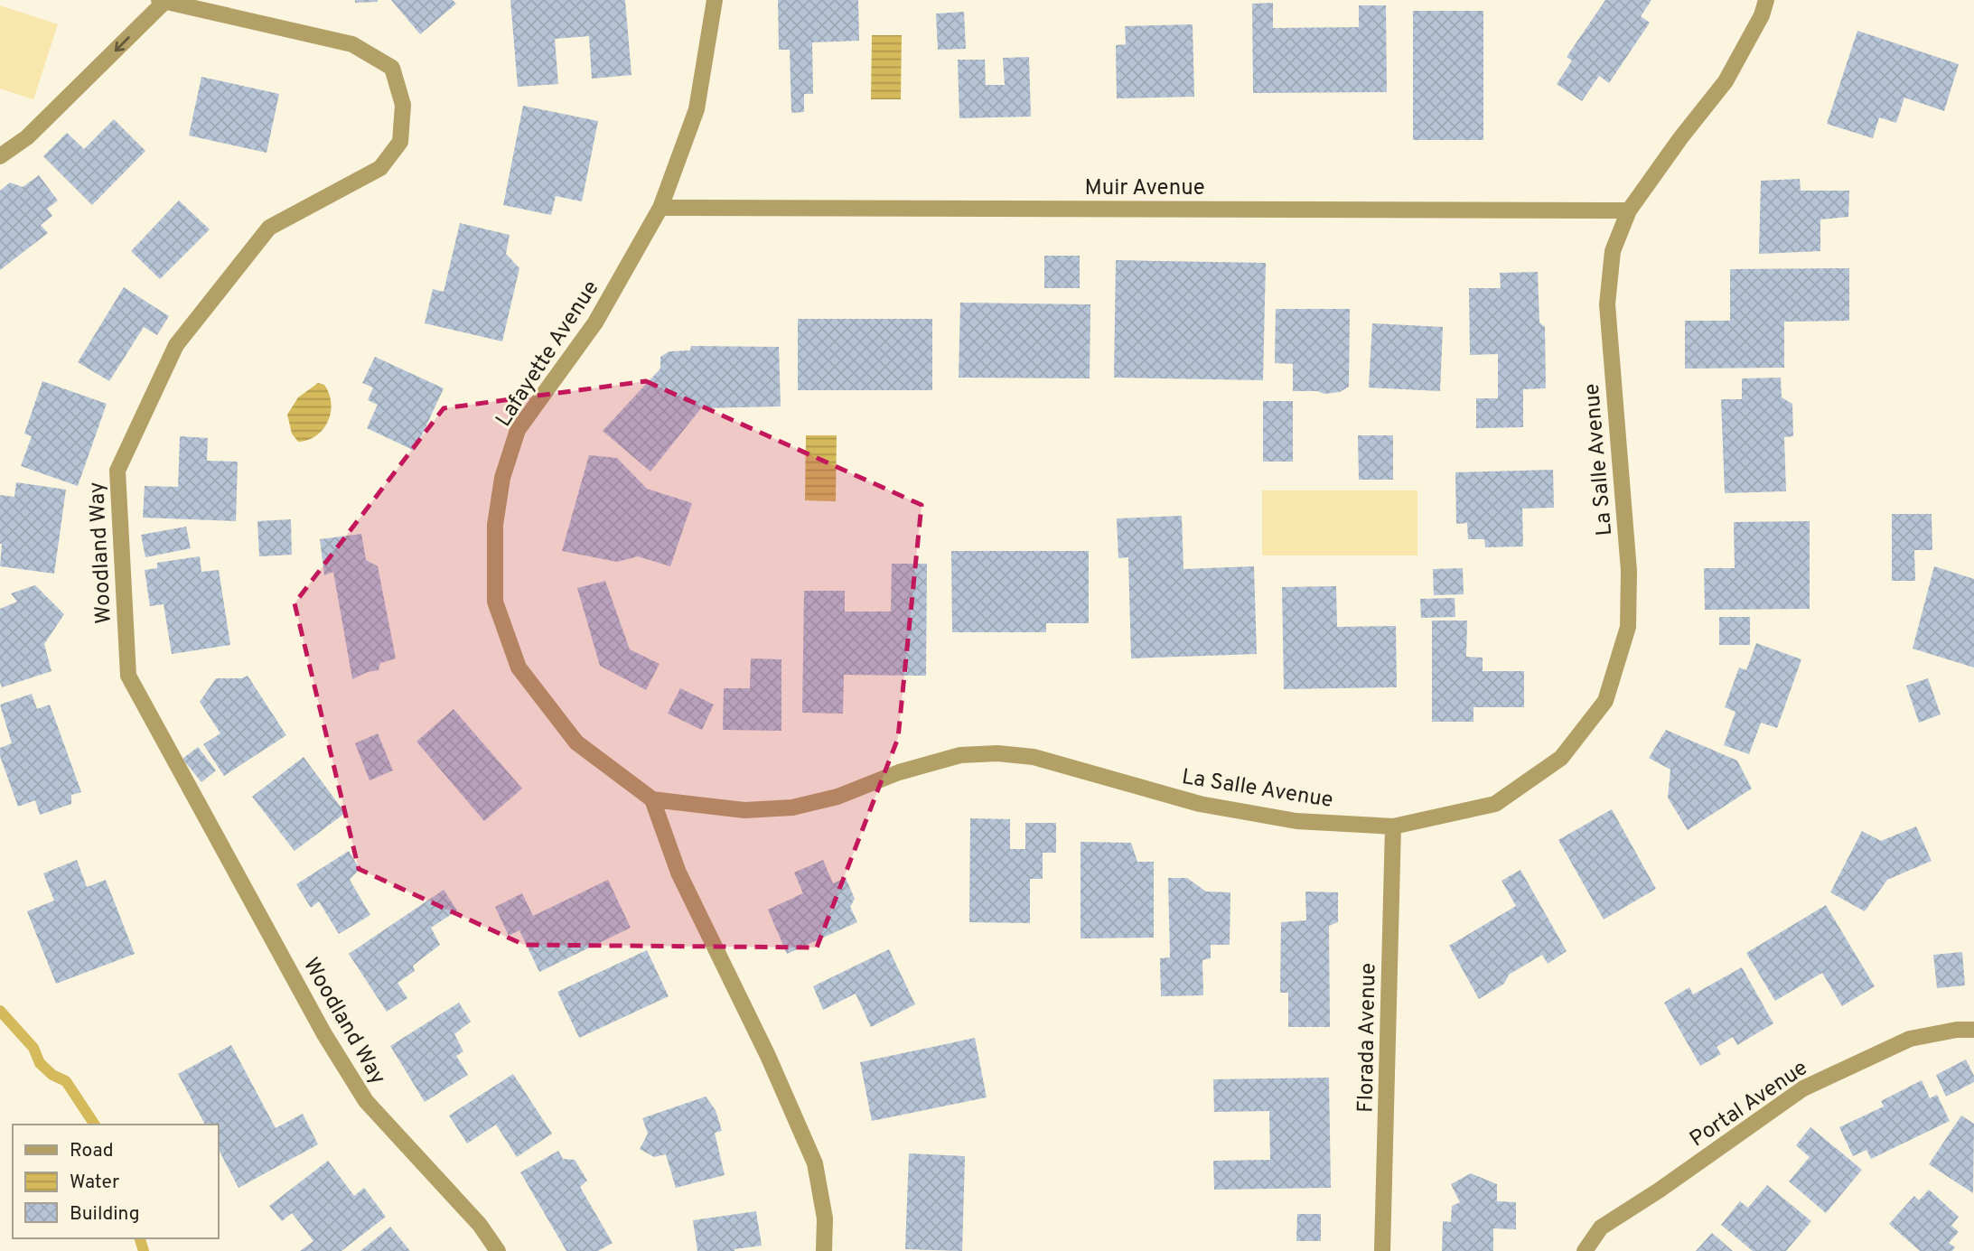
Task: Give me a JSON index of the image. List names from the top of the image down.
{
  "streets": {
    "street": [
      "Muir Avenue",
      "Lafayette Avenue",
      "La Salle Avenue",
      "Woodland Way",
      "Florada Avenue",
      "Portal Avenue"
    ]
  },
  "crossings": [
    ["Muir Avenue", "Lafayette Avenue"],
    ["Muir Avenue", "La Salle Avenue"],
    ["Lafayette Avenue", "La Salle Avenue"],
    ["La Salle Avenue", "Florada Avenue"]
  ],
  "legend": ["Road", "Water", "Building"]
}
